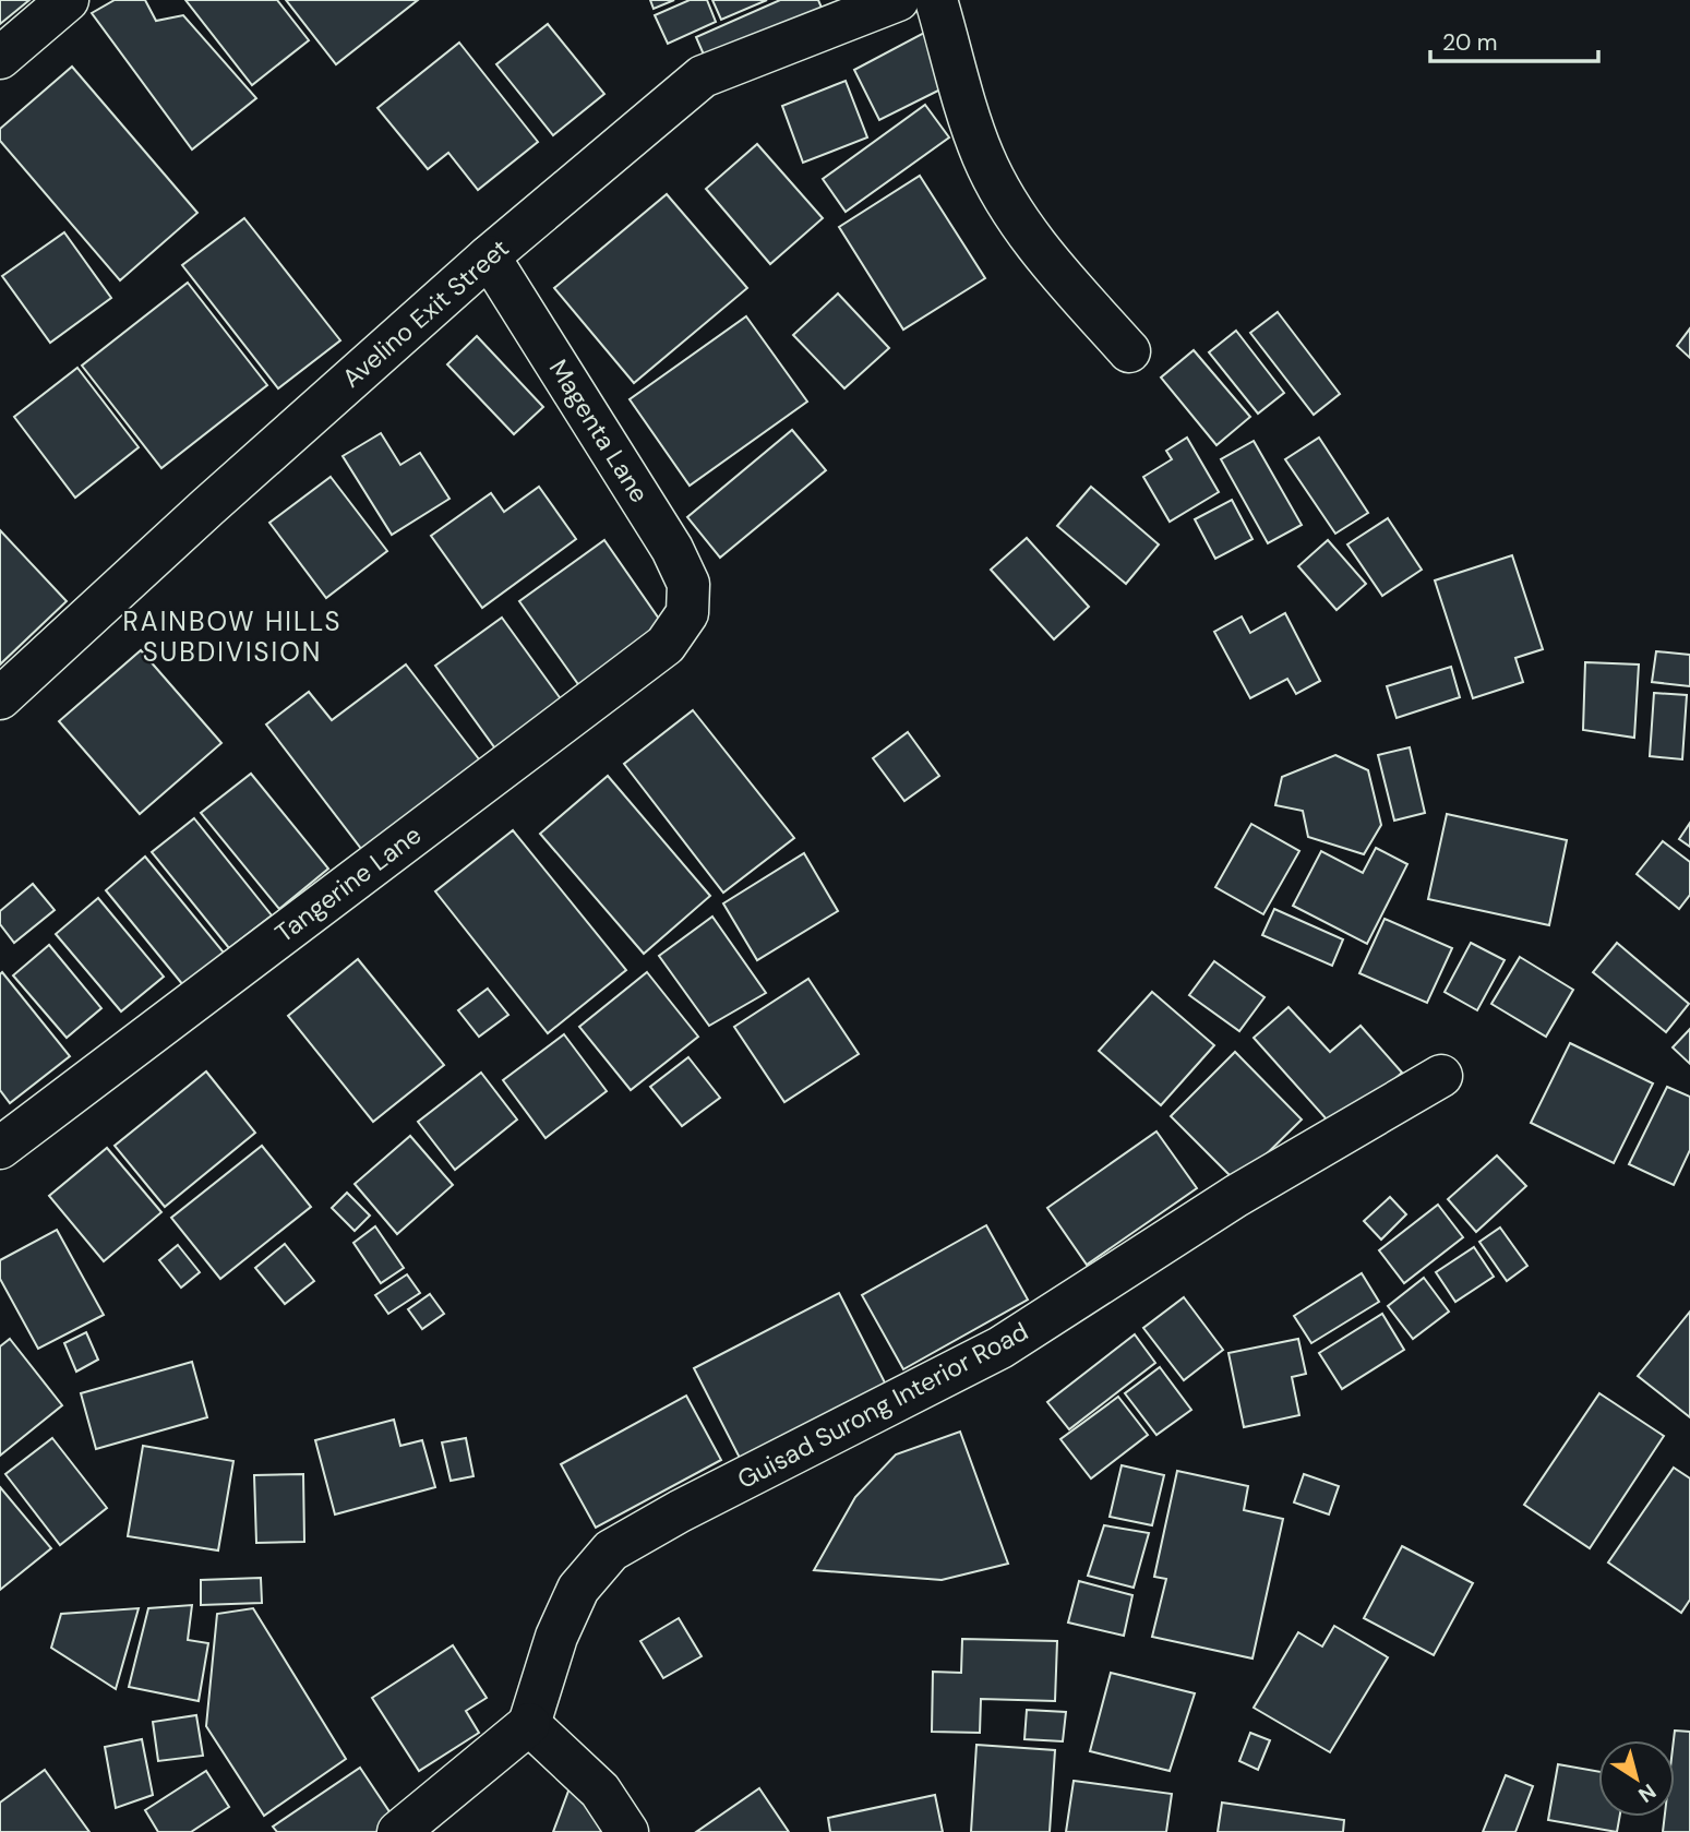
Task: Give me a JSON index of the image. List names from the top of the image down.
{
  "streets": {
    "street": [
      "Avelino Exit Street",
      "Magenta Lane",
      "Tangerine Lane",
      "Guisad Surong Interior Road"
    ]
  },
  "crossings": [
    ["Avelino Exit Street", "Magenta Lane"],
    ["Magenta Lane", "Tangerine Lane"]
  ],
  "districts": ["RAINBOW HILLS SUBDIVISION"],
  "scale_bar": "20 m",
  "north": "bottom right"
}
